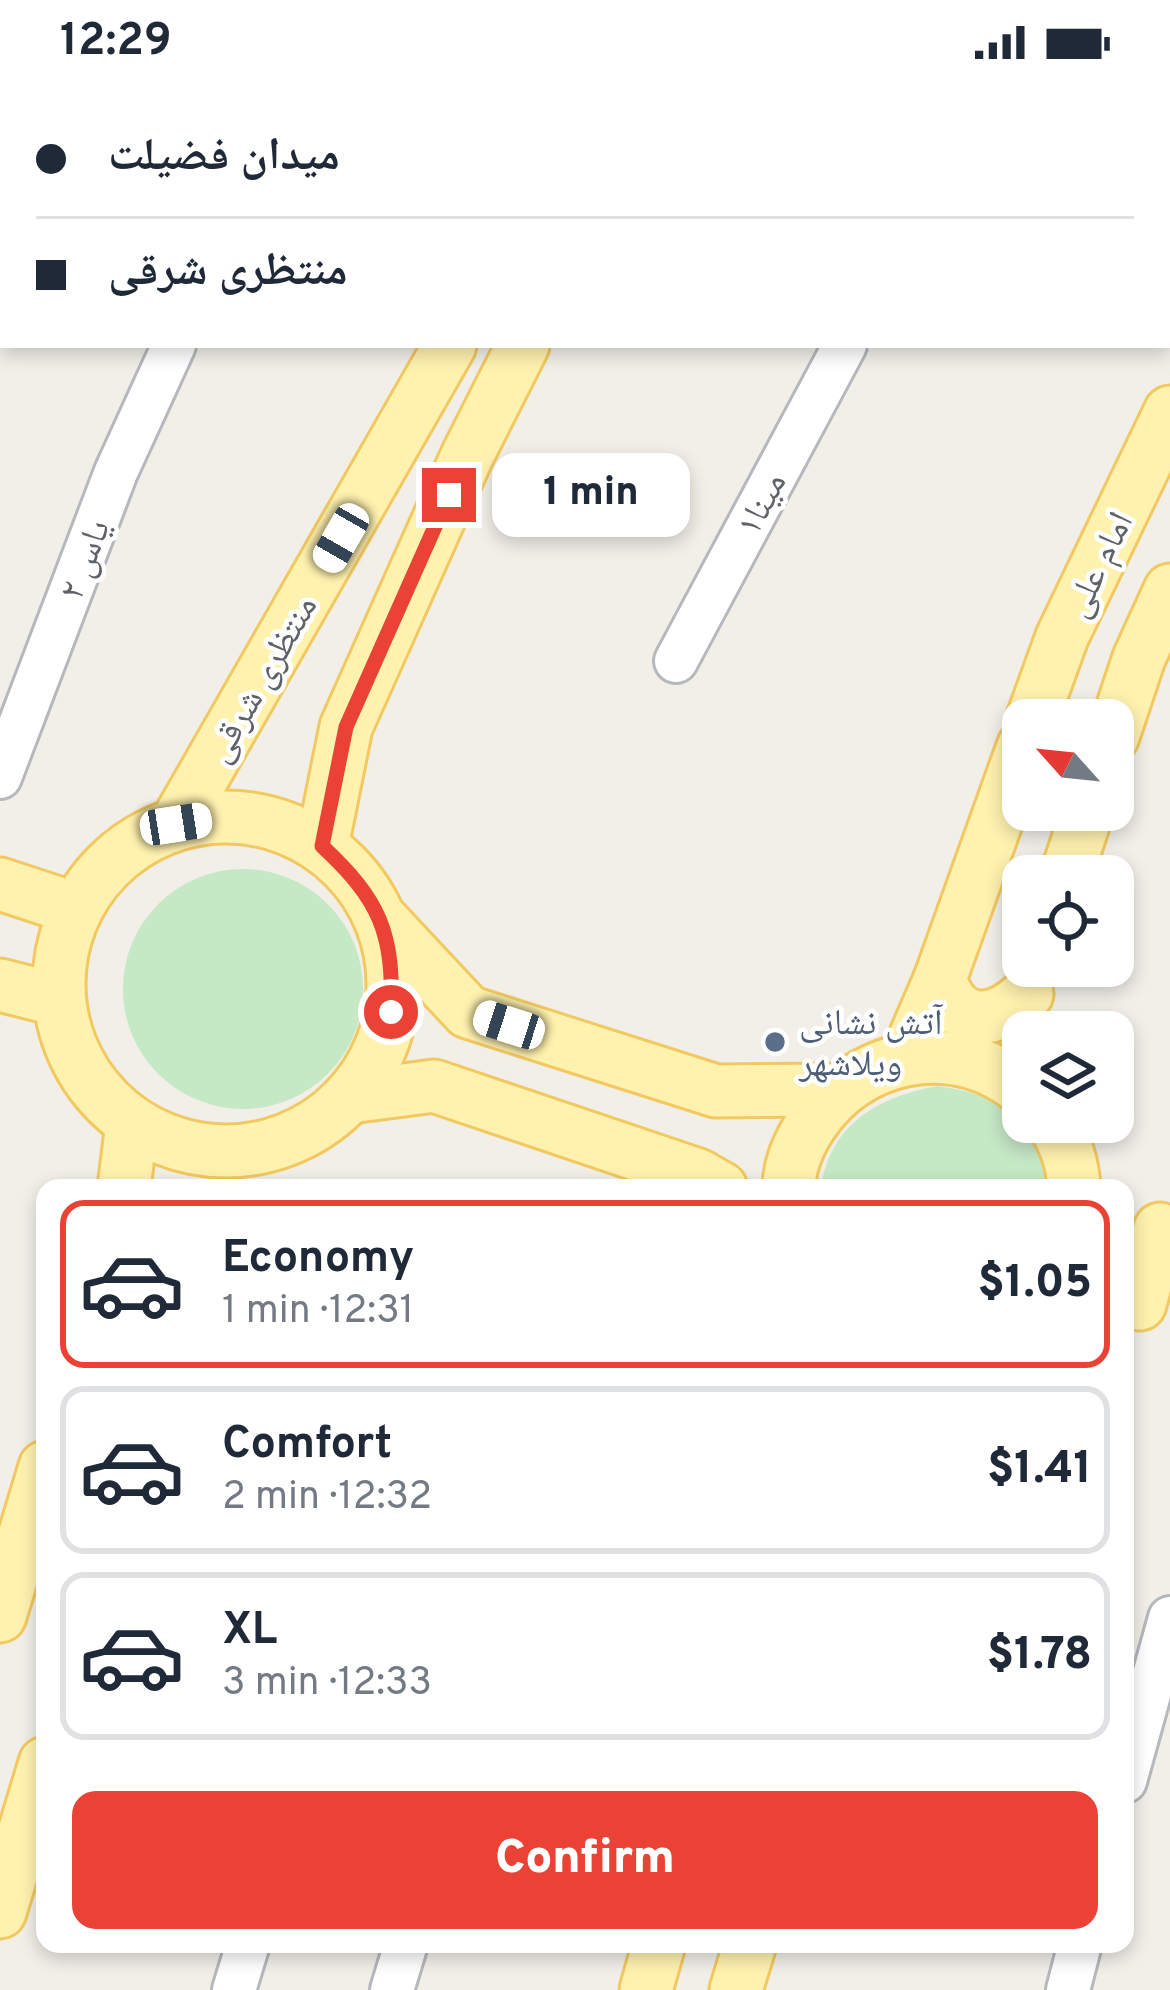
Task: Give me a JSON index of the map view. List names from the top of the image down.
{
  "streets": {
    "main road": ["امام علی", "منتظری شرقی"],
    "street": ["مینا۱", "یاس ۲"]
  },
  "places": ["آتش نشانی ویلاشهر"],
  "north": "top left",
  "page": {
    "status": "12:29",
    "banner": ["میدان فضیلت", "منتظری شرقی"],
    "bubble": "1 min",
    "list": [
      {
        "name": "Economy",
        "note": "1 min · 12:31",
        "value": "$1.05"
      },
      {
        "name": "Comfort",
        "note": "2 min · 12:32",
        "value": "$1.41"
      },
      {
        "name": "XL",
        "note": "3 min · 12:33",
        "value": "$1.78"
      }
    ],
    "buttons": "Confirm"
  }
}
